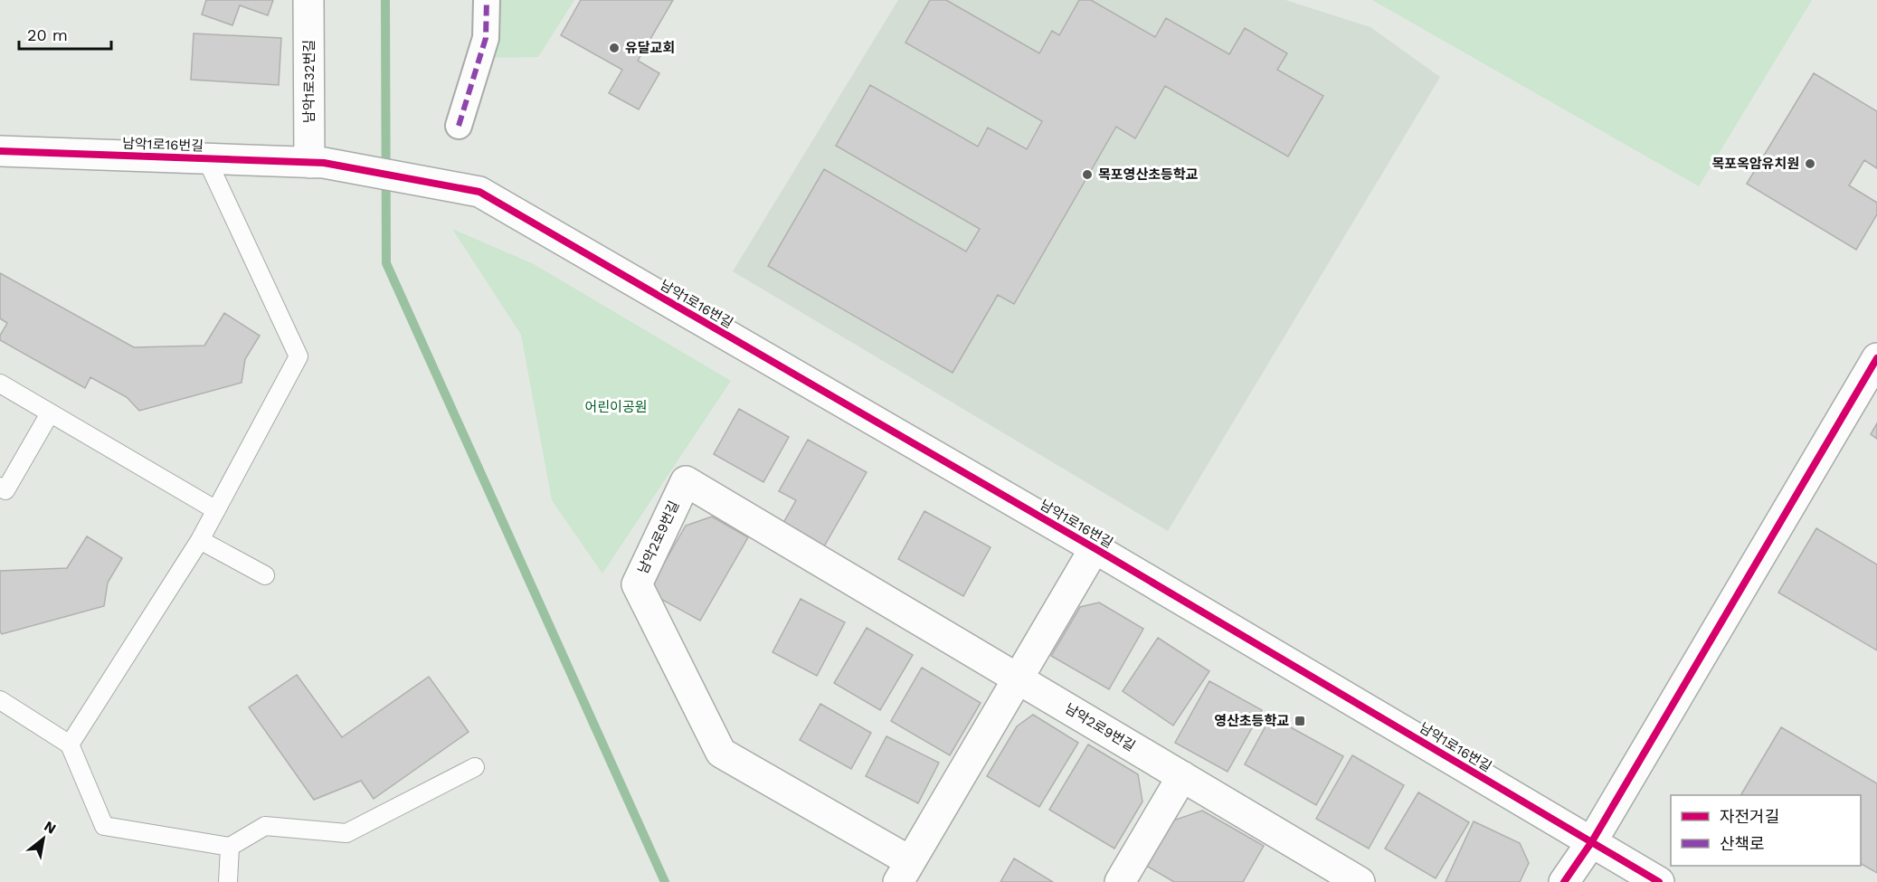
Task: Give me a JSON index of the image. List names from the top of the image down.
{
  "streets": {
    "street": ["남악1로32번길", "남악1로16번길", "남악2로9번길"]
  },
  "crossings": [
    ["남악1로32번길", "남악1로16번길"]
  ],
  "parks": ["어린이공원"],
  "places": {
    "other": ["유달교회", "목포옥암유치원", "목포영산초등학교"],
    "transit": ["영산초등학교"]
  },
  "legend": ["자전거길", "산책로"],
  "scale_bar": "20 m",
  "north": "top right"
}
